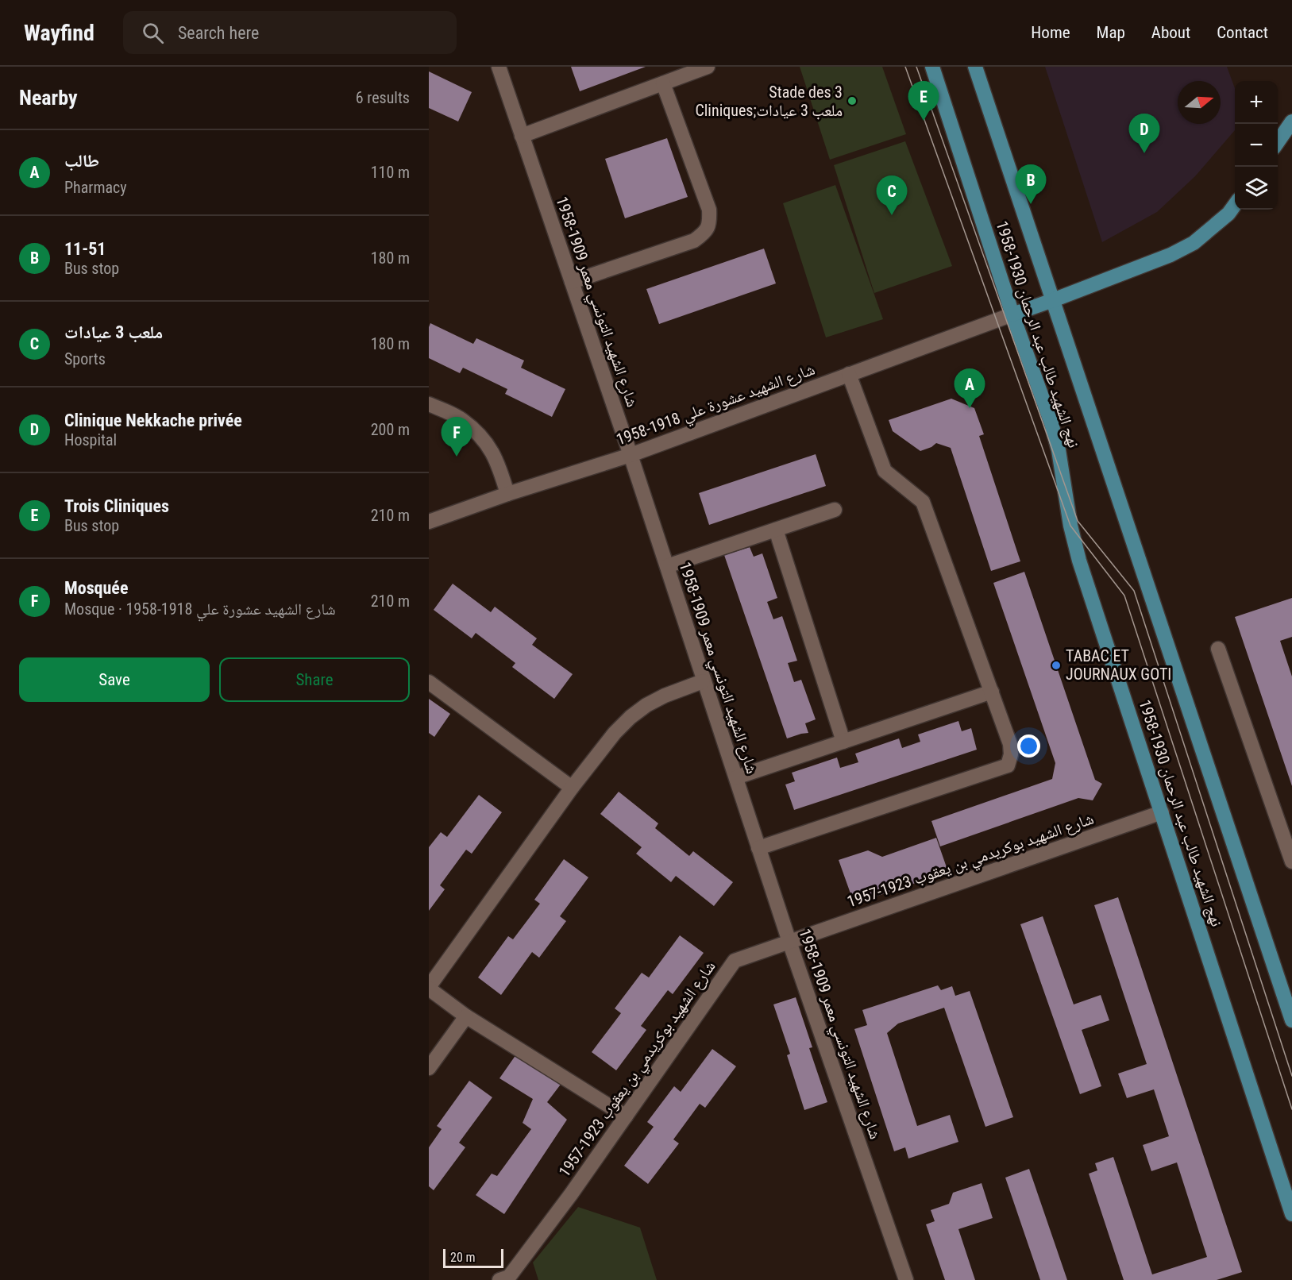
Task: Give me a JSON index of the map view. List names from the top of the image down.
{
  "streets": {
    "main road": ["نهج الشهيد طالب عبد الرحمان 1930-1958"],
    "street": ["شارع الشهيد التونسي معمر 1909-1958", "شارع الشهيد عشورة علي 1918-1958", "شارع الشهيد بوكريدمي بن يعقوب 1923-1957"]
  },
  "crossings": [
    ["شارع الشهيد التونسي معمر 1909-1958", "شارع الشهيد عشورة علي 1918-1958"],
    ["شارع الشهيد التونسي معمر 1909-1958", "شارع الشهيد بوكريدمي بن يعقوب 1923-1957"],
    ["نهج الشهيد طالب عبد الرحمان 1930-1958", "شارع الشهيد عشورة علي 1918-1958"],
    ["نهج الشهيد طالب عبد الرحمان 1930-1958", "شارع الشهيد بوكريدمي بن يعقوب 1923-1957"]
  ],
  "places": ["Stade des 3 Cliniques;ملعب 3 عيادات", "TABAC ET JOURNAUX GOTI"],
  "scale_bar": "20 m",
  "north": "right",
  "page": {
    "header": "Wayfind",
    "search": "Search here",
    "nav": [
      "Home",
      "Map",
      "About",
      "Contact"
    ],
    "heading": ["Nearby", "6 results"],
    "map_buttons": ["+", "−"],
    "pins": [
      "E",
      "D",
      "B",
      "C",
      "A",
      "F"
    ],
    "list": [
      {
        "mark": "A",
        "name": "طالب",
        "note": "Pharmacy",
        "value": "110 m"
      },
      {
        "mark": "B",
        "name": "11-51",
        "note": "Bus stop",
        "value": "180 m"
      },
      {
        "mark": "C",
        "name": "ملعب 3 عيادات",
        "note": "Sports",
        "value": "180 m"
      },
      {
        "mark": "D",
        "name": "Clinique Nekkache privée",
        "note": "Hospital",
        "value": "200 m"
      },
      {
        "mark": "E",
        "name": "Trois Cliniques",
        "note": "Bus stop",
        "value": "210 m"
      },
      {
        "mark": "F",
        "name": "Mosquée",
        "note": "Mosque · شارع الشهيد عشورة علي 1918-1958",
        "value": "210 m"
      }
    ],
    "buttons": ["Save", "Share"],
    "scale": "20 m"
  }
}
